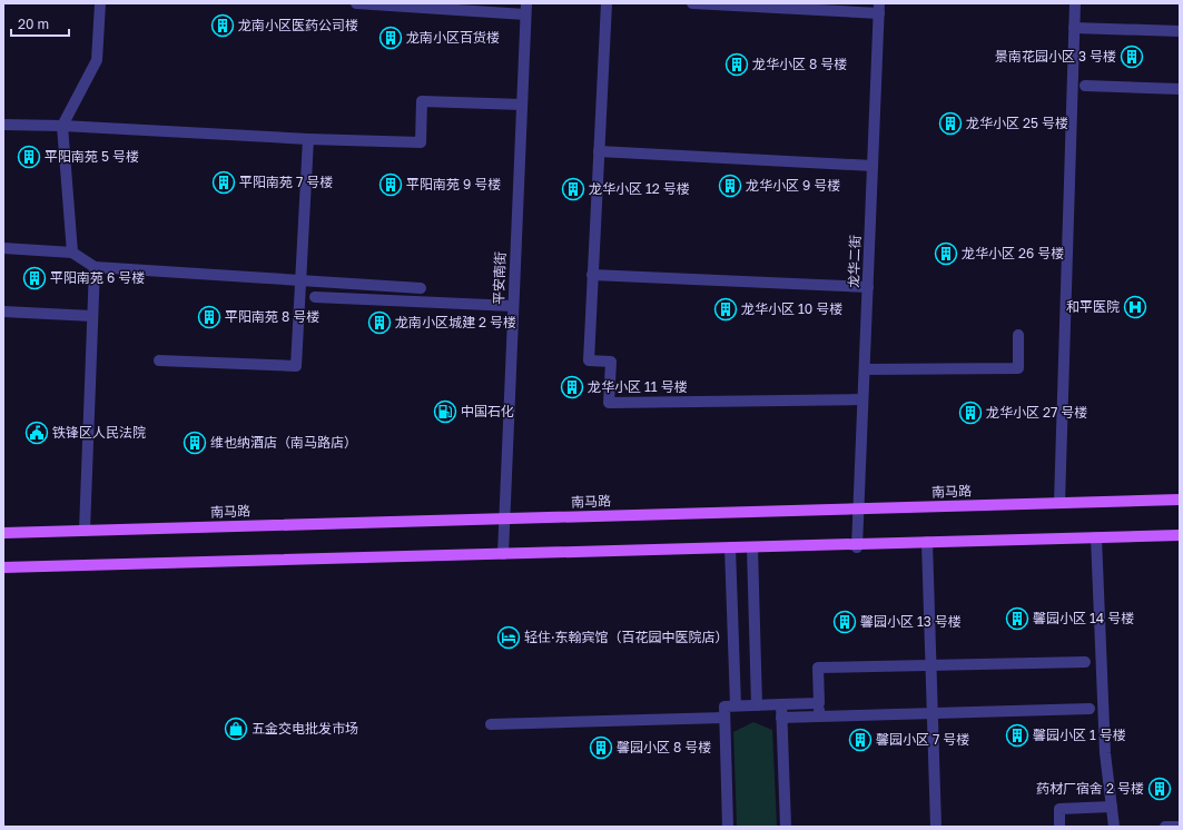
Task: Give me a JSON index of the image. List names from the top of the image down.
{
  "streets": {
    "main road": ["南马路"],
    "street": ["龙华二街", "平安南街"]
  },
  "crossings": [
    ["龙华二街", "南马路"],
    ["平安南街", "南马路"]
  ],
  "places": {
    "building": [
      "龙南小区医药公司楼",
      "龙南小区百货楼",
      "景南花园小区 3 号楼",
      "龙华小区 8 号楼",
      "龙华小区 25 号楼",
      "平阳南苑 5 号楼",
      "平阳南苑 7 号楼",
      "平阳南苑 9 号楼",
      "龙华小区 9 号楼",
      "龙华小区 12 号楼",
      "龙华小区 26 号楼",
      "平阳南苑 6 号楼",
      "龙华小区 10 号楼",
      "平阳南苑 8 号楼",
      "龙南小区城建 2 号楼",
      "龙华小区 11 号楼",
      "龙华小区 27 号楼",
      "维也纳酒店（南马路店）",
      "馨园小区 14 号楼",
      "馨园小区 13 号楼",
      "馨园小区 1 号楼",
      "馨园小区 7 号楼",
      "馨园小区 8 号楼",
      "药材厂宿舍 2 号楼"
    ],
    "hospital": ["和平医院"],
    "fuel station": ["中国石化"],
    "public building": ["铁锋区人民法院"],
    "hotel": ["轻住·东翰宾馆（百花园中医院店）"],
    "shop": ["五金交电批发市场"]
  },
  "scale_bar": "20 m"
}
